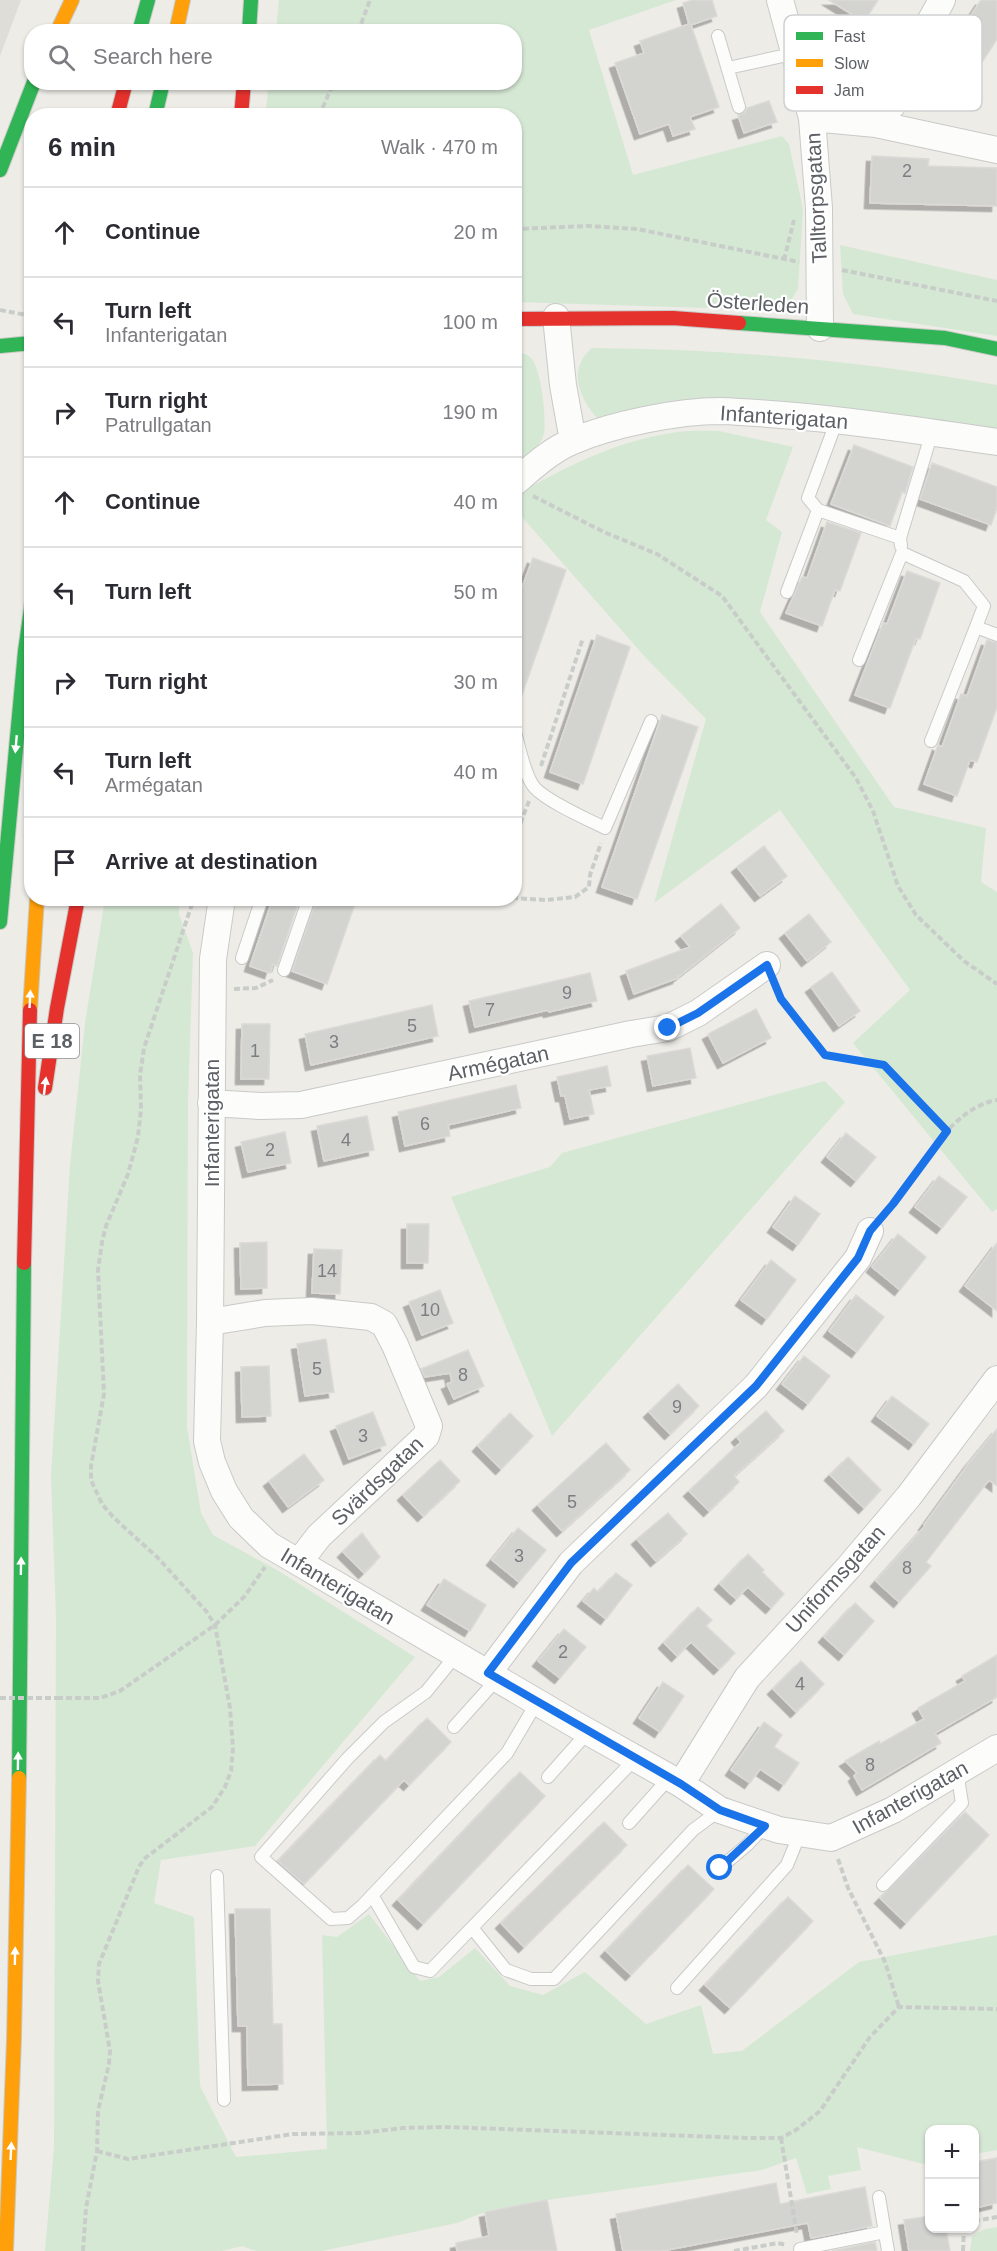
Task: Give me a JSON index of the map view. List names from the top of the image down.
{
  "streets": {
    "main road": ["Österleden", "E 18"],
    "street": [
      "Talltorpsgatan",
      "Infanterigatan",
      "Armégatan",
      "Svärdsgatan",
      "Uniformsgatan"
    ]
  },
  "crossings": [
    ["Talltorpsgatan", "Österleden"],
    ["Infanterigatan", "Armégatan"],
    ["Infanterigatan", "Svärdsgatan"],
    ["Infanterigatan", "Uniformsgatan"]
  ],
  "house_numbers": [
    "2",
    "9",
    "7",
    "5",
    "3",
    "1",
    "6",
    "4",
    "2",
    "14",
    "10",
    "5",
    "8",
    "9",
    "3",
    "5",
    "3",
    "8",
    "2",
    "4",
    "8"
  ],
  "legend": ["Fast", "Slow", "Jam"],
  "page": {
    "search": "Search here",
    "heading": ["6 min", "Walk · 470 m"],
    "list": [
      ["Continue", "20 m"],
      ["Turn left", "Infanterigatan", "100 m"],
      ["Turn right", "Patrullgatan", "190 m"],
      ["Continue", "40 m"],
      ["Turn left", "50 m"],
      ["Turn right", "30 m"],
      ["Turn left", "Armégatan", "40 m"],
      "Arrive at destination"
    ],
    "map_buttons": ["+", "−"]
  }
}
